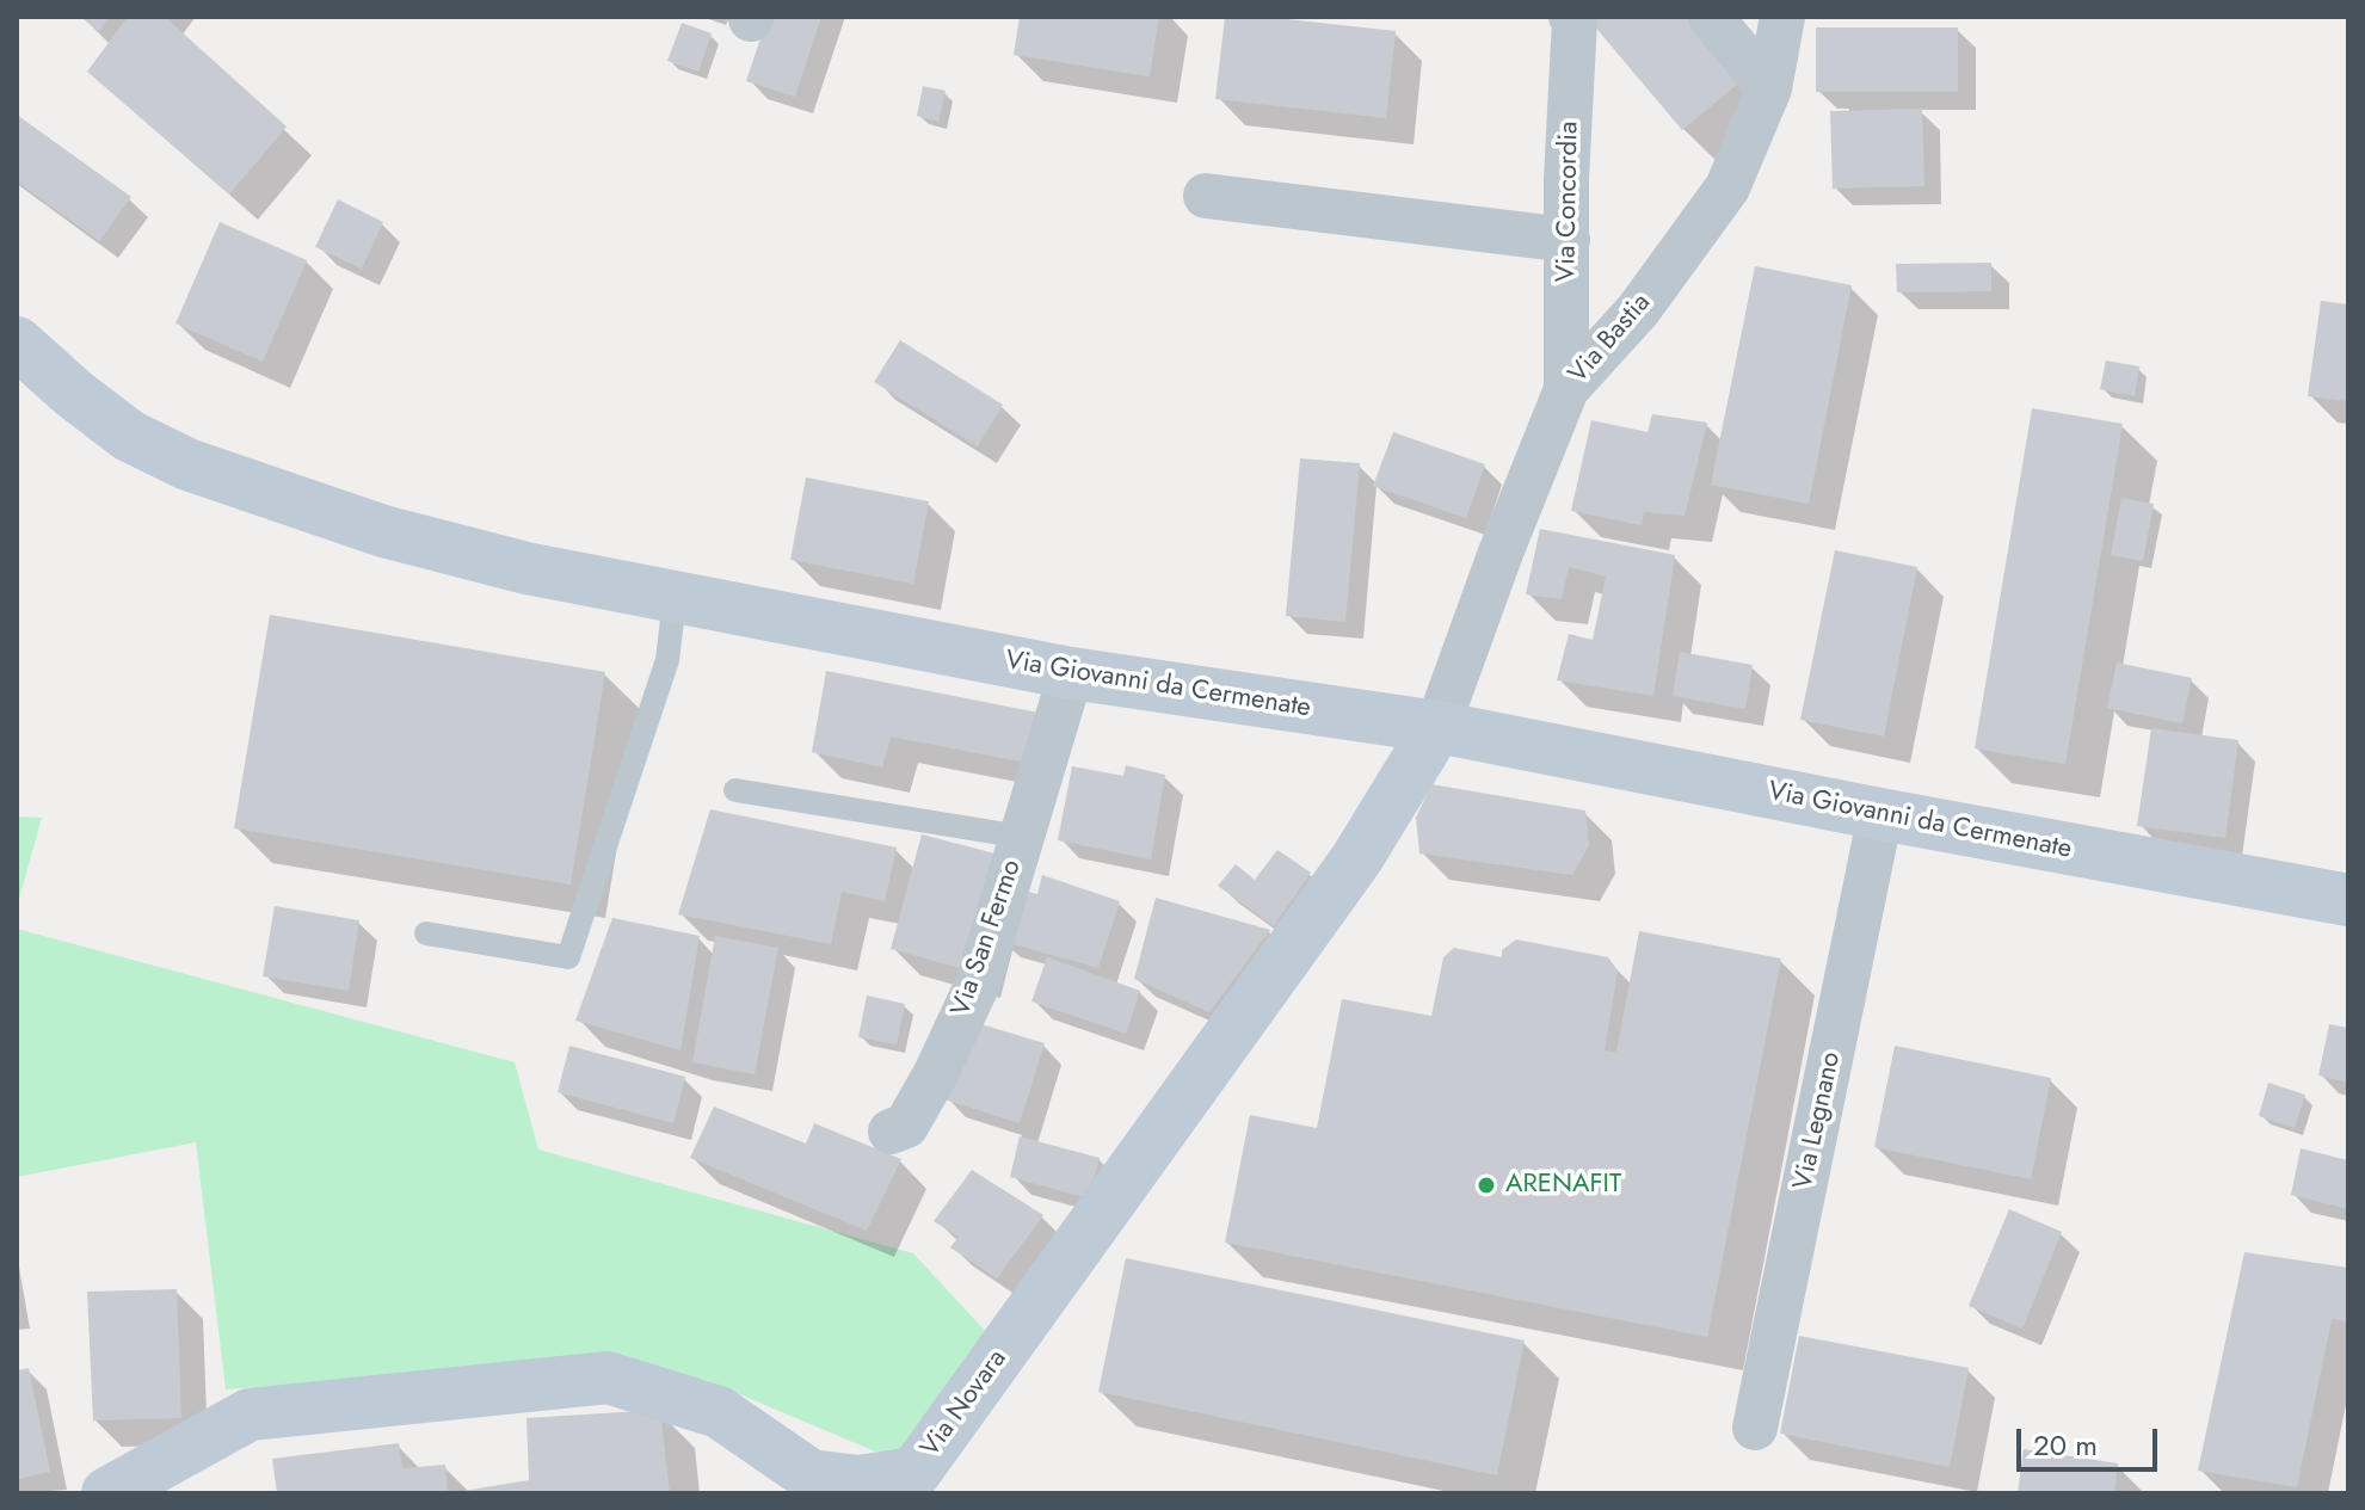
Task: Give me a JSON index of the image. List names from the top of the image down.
{
  "streets": {
    "main road": ["Via Giovanni da Cermenate", "Via Novara"],
    "street": [
      "Via Concordia",
      "Via Bastia",
      "Via San Fermo",
      "Via Legnano"
    ]
  },
  "crossings": [
    ["Via Concordia", "Via Bastia"],
    ["Via Bastia", "Via Giovanni da Cermenate"],
    ["Via Bastia", "Via Novara"],
    ["Via Giovanni da Cermenate", "Via San Fermo"],
    ["Via Giovanni da Cermenate", "Via Legnano"],
    ["Via Giovanni da Cermenate", "Via Novara"]
  ],
  "places": ["ARENAFIT"],
  "scale_bar": "20 m"
}
